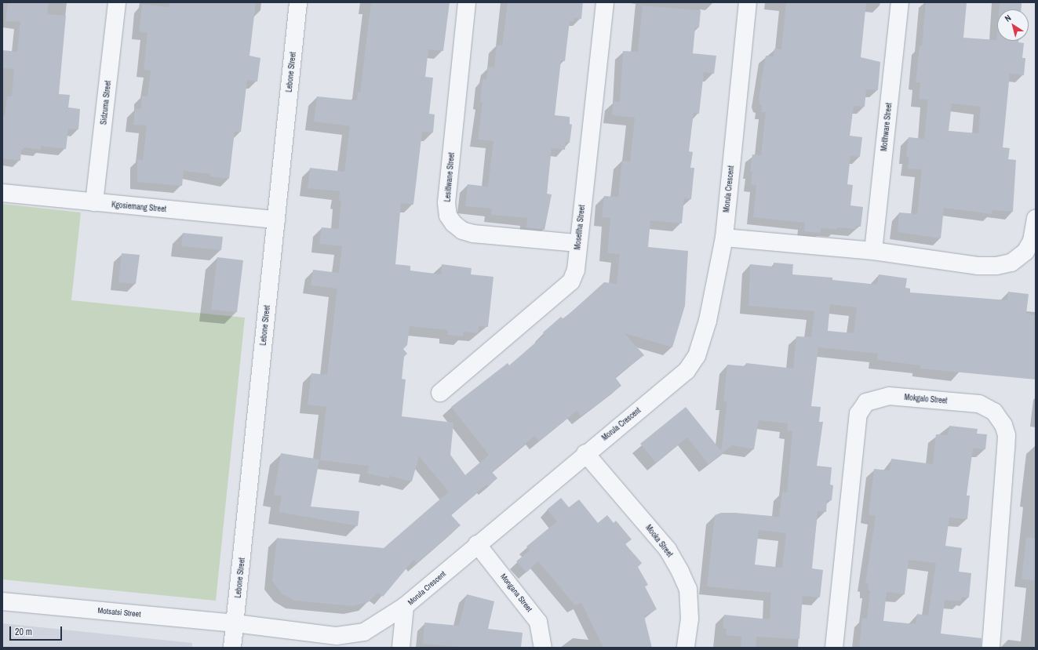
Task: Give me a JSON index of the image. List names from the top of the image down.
{
  "streets": {
    "street": [
      "Lebone Street",
      "Sidzuma Street",
      "Motlhware Street",
      "Lesitlwane Street",
      "Morula Crescent",
      "Kgosiemang Street",
      "Mosetlha Street",
      "Mokgalo Street",
      "Mooka Street",
      "Mongana Street",
      "Motsatsi Street"
    ]
  },
  "crossings": [
    ["Lebone Street", "Morula Crescent"],
    ["Lebone Street", "Kgosiemang Street"],
    ["Lebone Street", "Motsatsi Street"],
    ["Sidzuma Street", "Kgosiemang Street"],
    ["Lesitlwane Street", "Mosetlha Street"],
    ["Morula Crescent", "Mooka Street"],
    ["Morula Crescent", "Mongana Street"],
    ["Morula Crescent", "Motsatsi Street"]
  ],
  "scale_bar": "20 m",
  "north": "top left"
}
